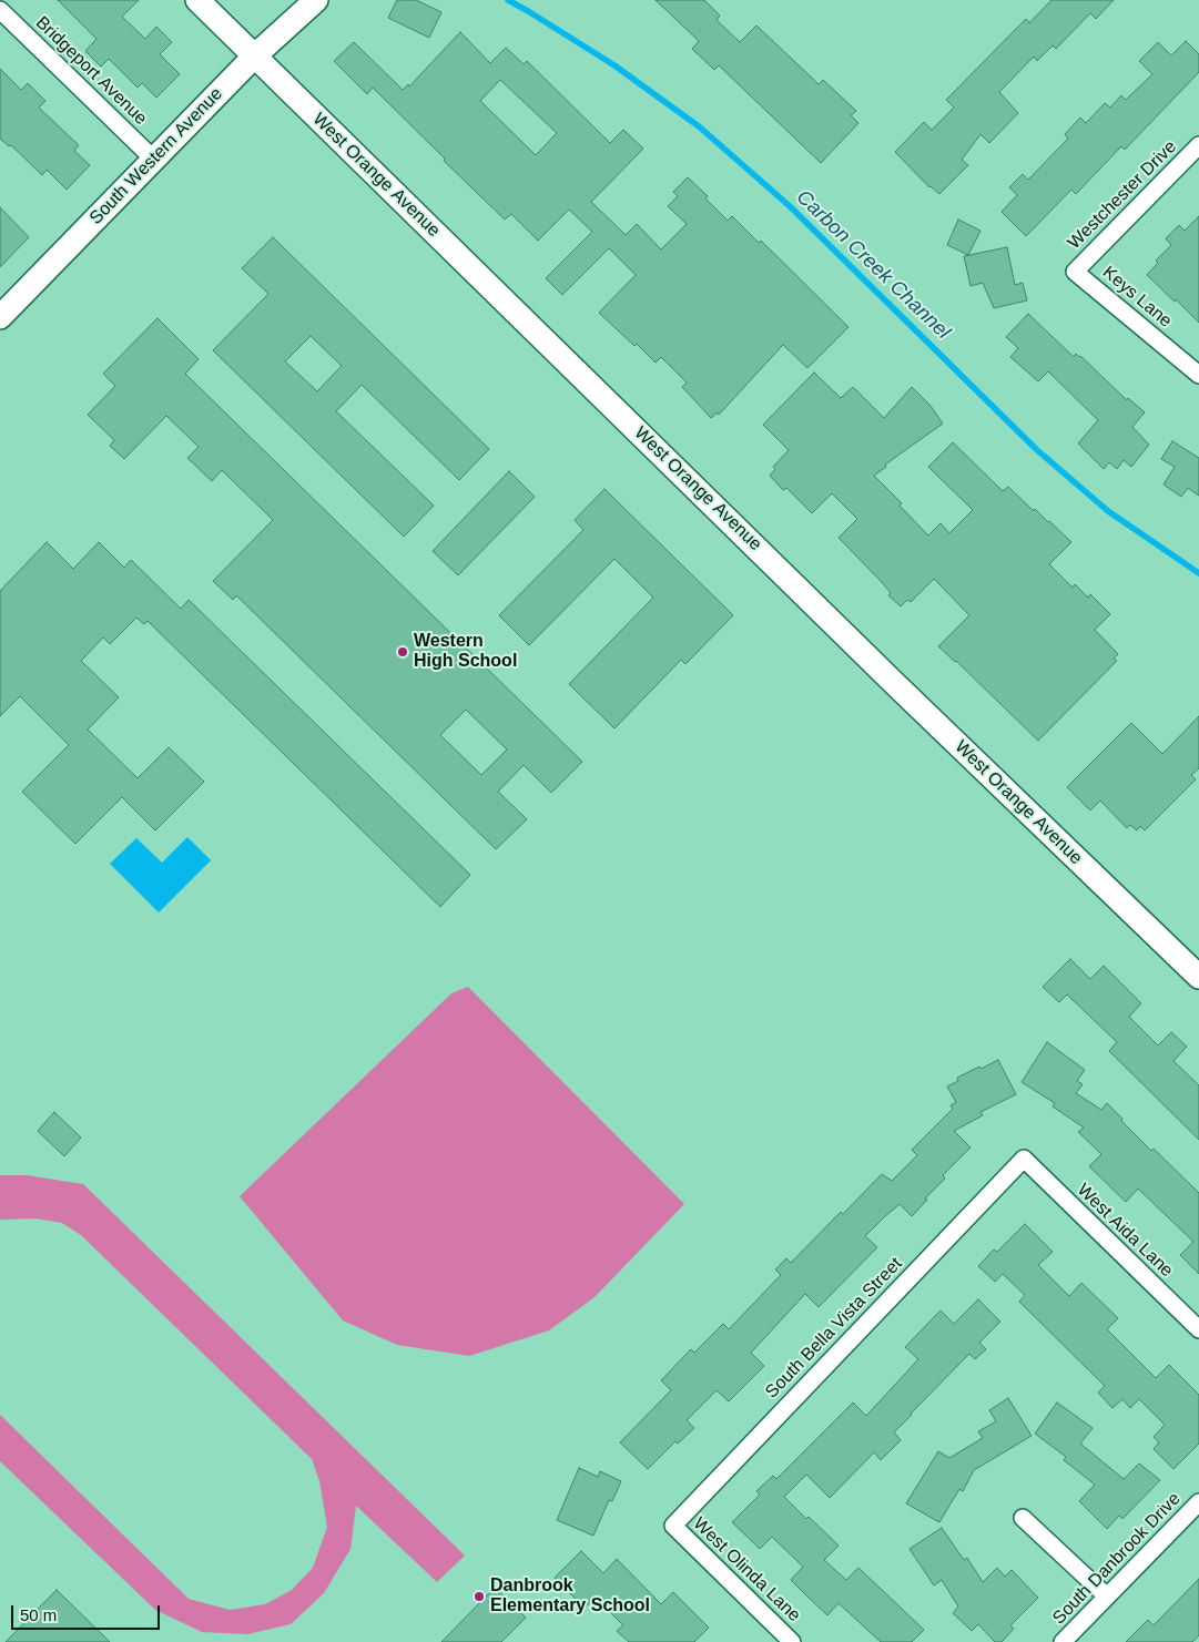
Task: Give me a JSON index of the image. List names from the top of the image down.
{
  "streets": {
    "main road": ["South Western Avenue", "West Orange Avenue"],
    "street": [
      "Bridgeport Avenue",
      "Westchester Drive",
      "Keys Lane",
      "West Aida Lane",
      "South Bella Vista Street",
      "South Danbrook Drive",
      "West Olinda Lane"
    ]
  },
  "crossings": [
    ["Bridgeport Avenue", "South Western Avenue"],
    ["South Western Avenue", "West Orange Avenue"],
    ["Westchester Drive", "Keys Lane"],
    ["West Aida Lane", "South Bella Vista Street"],
    ["South Bella Vista Street", "West Olinda Lane"]
  ],
  "water": ["Carbon Creek Channel"],
  "places": ["Western High School", "Danbrook Elementary School"],
  "scale_bar": "50 m"
}
